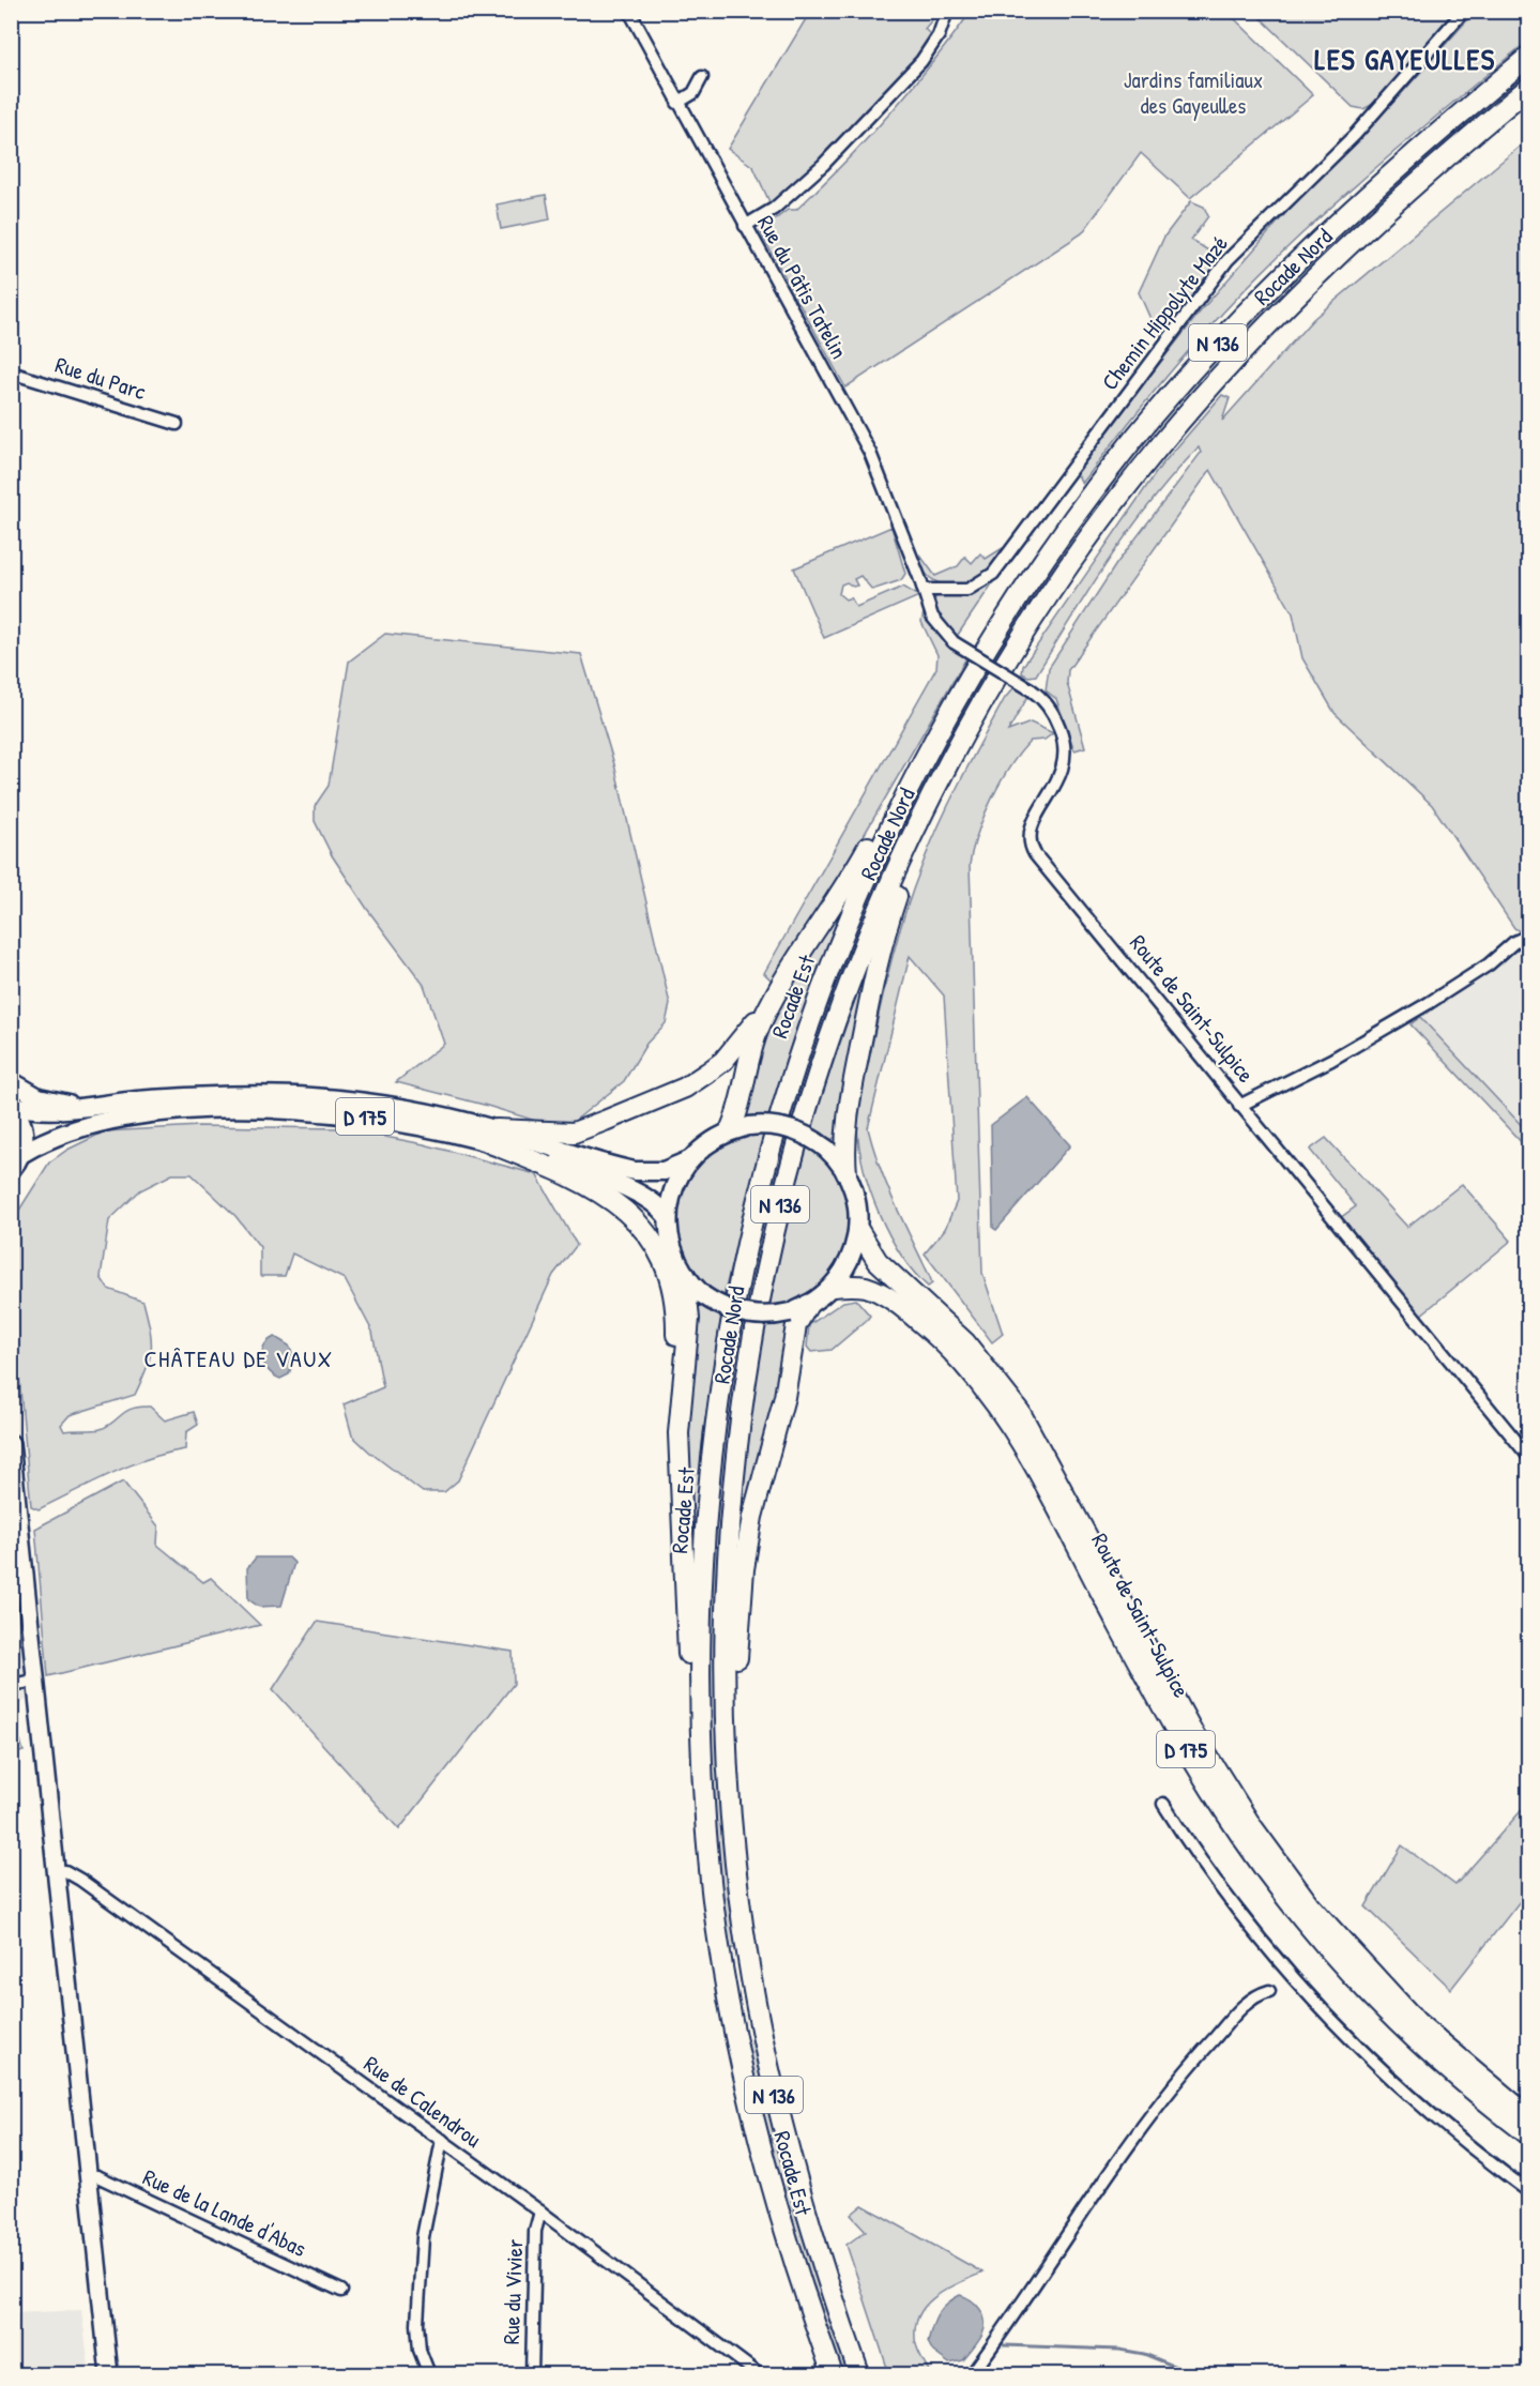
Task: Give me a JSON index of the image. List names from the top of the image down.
{
  "streets": {
    "highway": [
      "Rocade Nord",
      "N 136",
      "Rocade Est",
      "Route de Saint-Sulpice",
      "D 175"
    ],
    "street": [
      "Rue du Pâtis Tatelin",
      "Chemin Hippolyte Mazé",
      "Rue du Parc",
      "Rue de Calendrou",
      "Rue de la Lande d'Abas",
      "Rue du Vivier"
    ]
  },
  "crossings": [
    ["Rocade Nord", "Rocade Est"],
    ["Rue du Pâtis Tatelin", "Chemin Hippolyte Mazé"],
    ["Rue du Pâtis Tatelin", "Route de Saint-Sulpice"],
    ["Chemin Hippolyte Mazé", "Route de Saint-Sulpice"],
    ["Route de Saint-Sulpice", "D 175"],
    ["Rue de Calendrou", "Rue du Vivier"]
  ],
  "districts": ["LES GAYEULLES", "CHÂTEAU DE VAUX"],
  "parks": ["Jardins familiaux des Gayeulles"]
}
